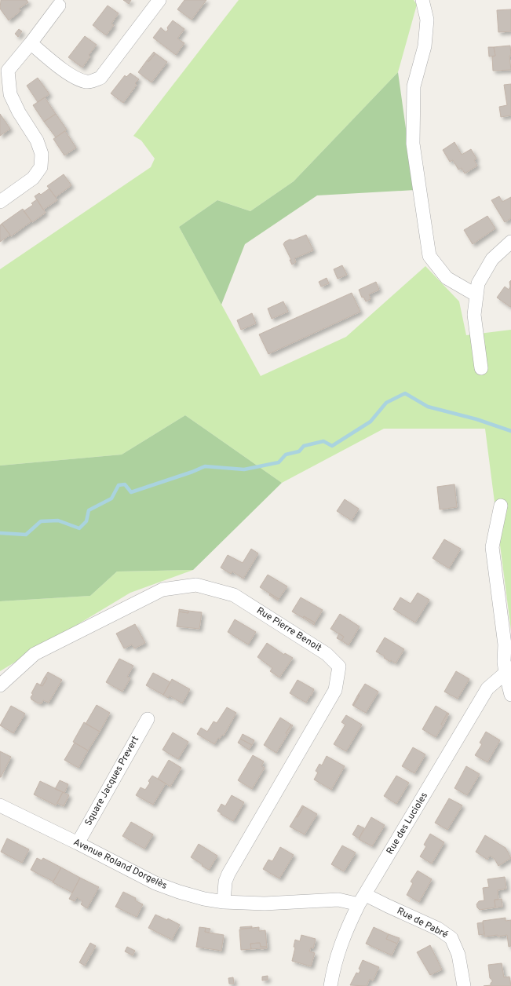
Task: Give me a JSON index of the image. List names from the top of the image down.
{
  "streets": {
    "street": [
      "Rue Pierre Benoit",
      "Square Jacques Prevert",
      "Rue des Lucioles",
      "Avenue Roland Dorgelès",
      "Rue de Pabré"
    ]
  },
  "crossings": [
    ["Rue Pierre Benoit", "Avenue Roland Dorgelès"],
    ["Square Jacques Prevert", "Avenue Roland Dorgelès"],
    ["Rue des Lucioles", "Avenue Roland Dorgelès"],
    ["Rue des Lucioles", "Rue de Pabré"],
    ["Avenue Roland Dorgelès", "Rue de Pabré"]
  ]
}
